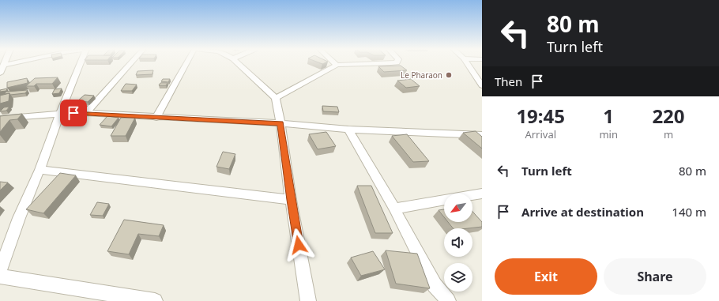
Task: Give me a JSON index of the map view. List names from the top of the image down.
{
  "places": ["Le Pharaon"],
  "north": "bottom left",
  "page": {
    "turn": ["80 m", "Turn left"],
    "then": "Then",
    "eta": [
      "19:45",
      "Arrival",
      "1",
      "min",
      "220",
      "m"
    ],
    "list": [
      {
        "name": "Turn left",
        "value": "80 m"
      },
      {
        "name": "Arrive at destination",
        "value": "140 m"
      }
    ],
    "buttons": ["Exit", "Share"]
  }
}
